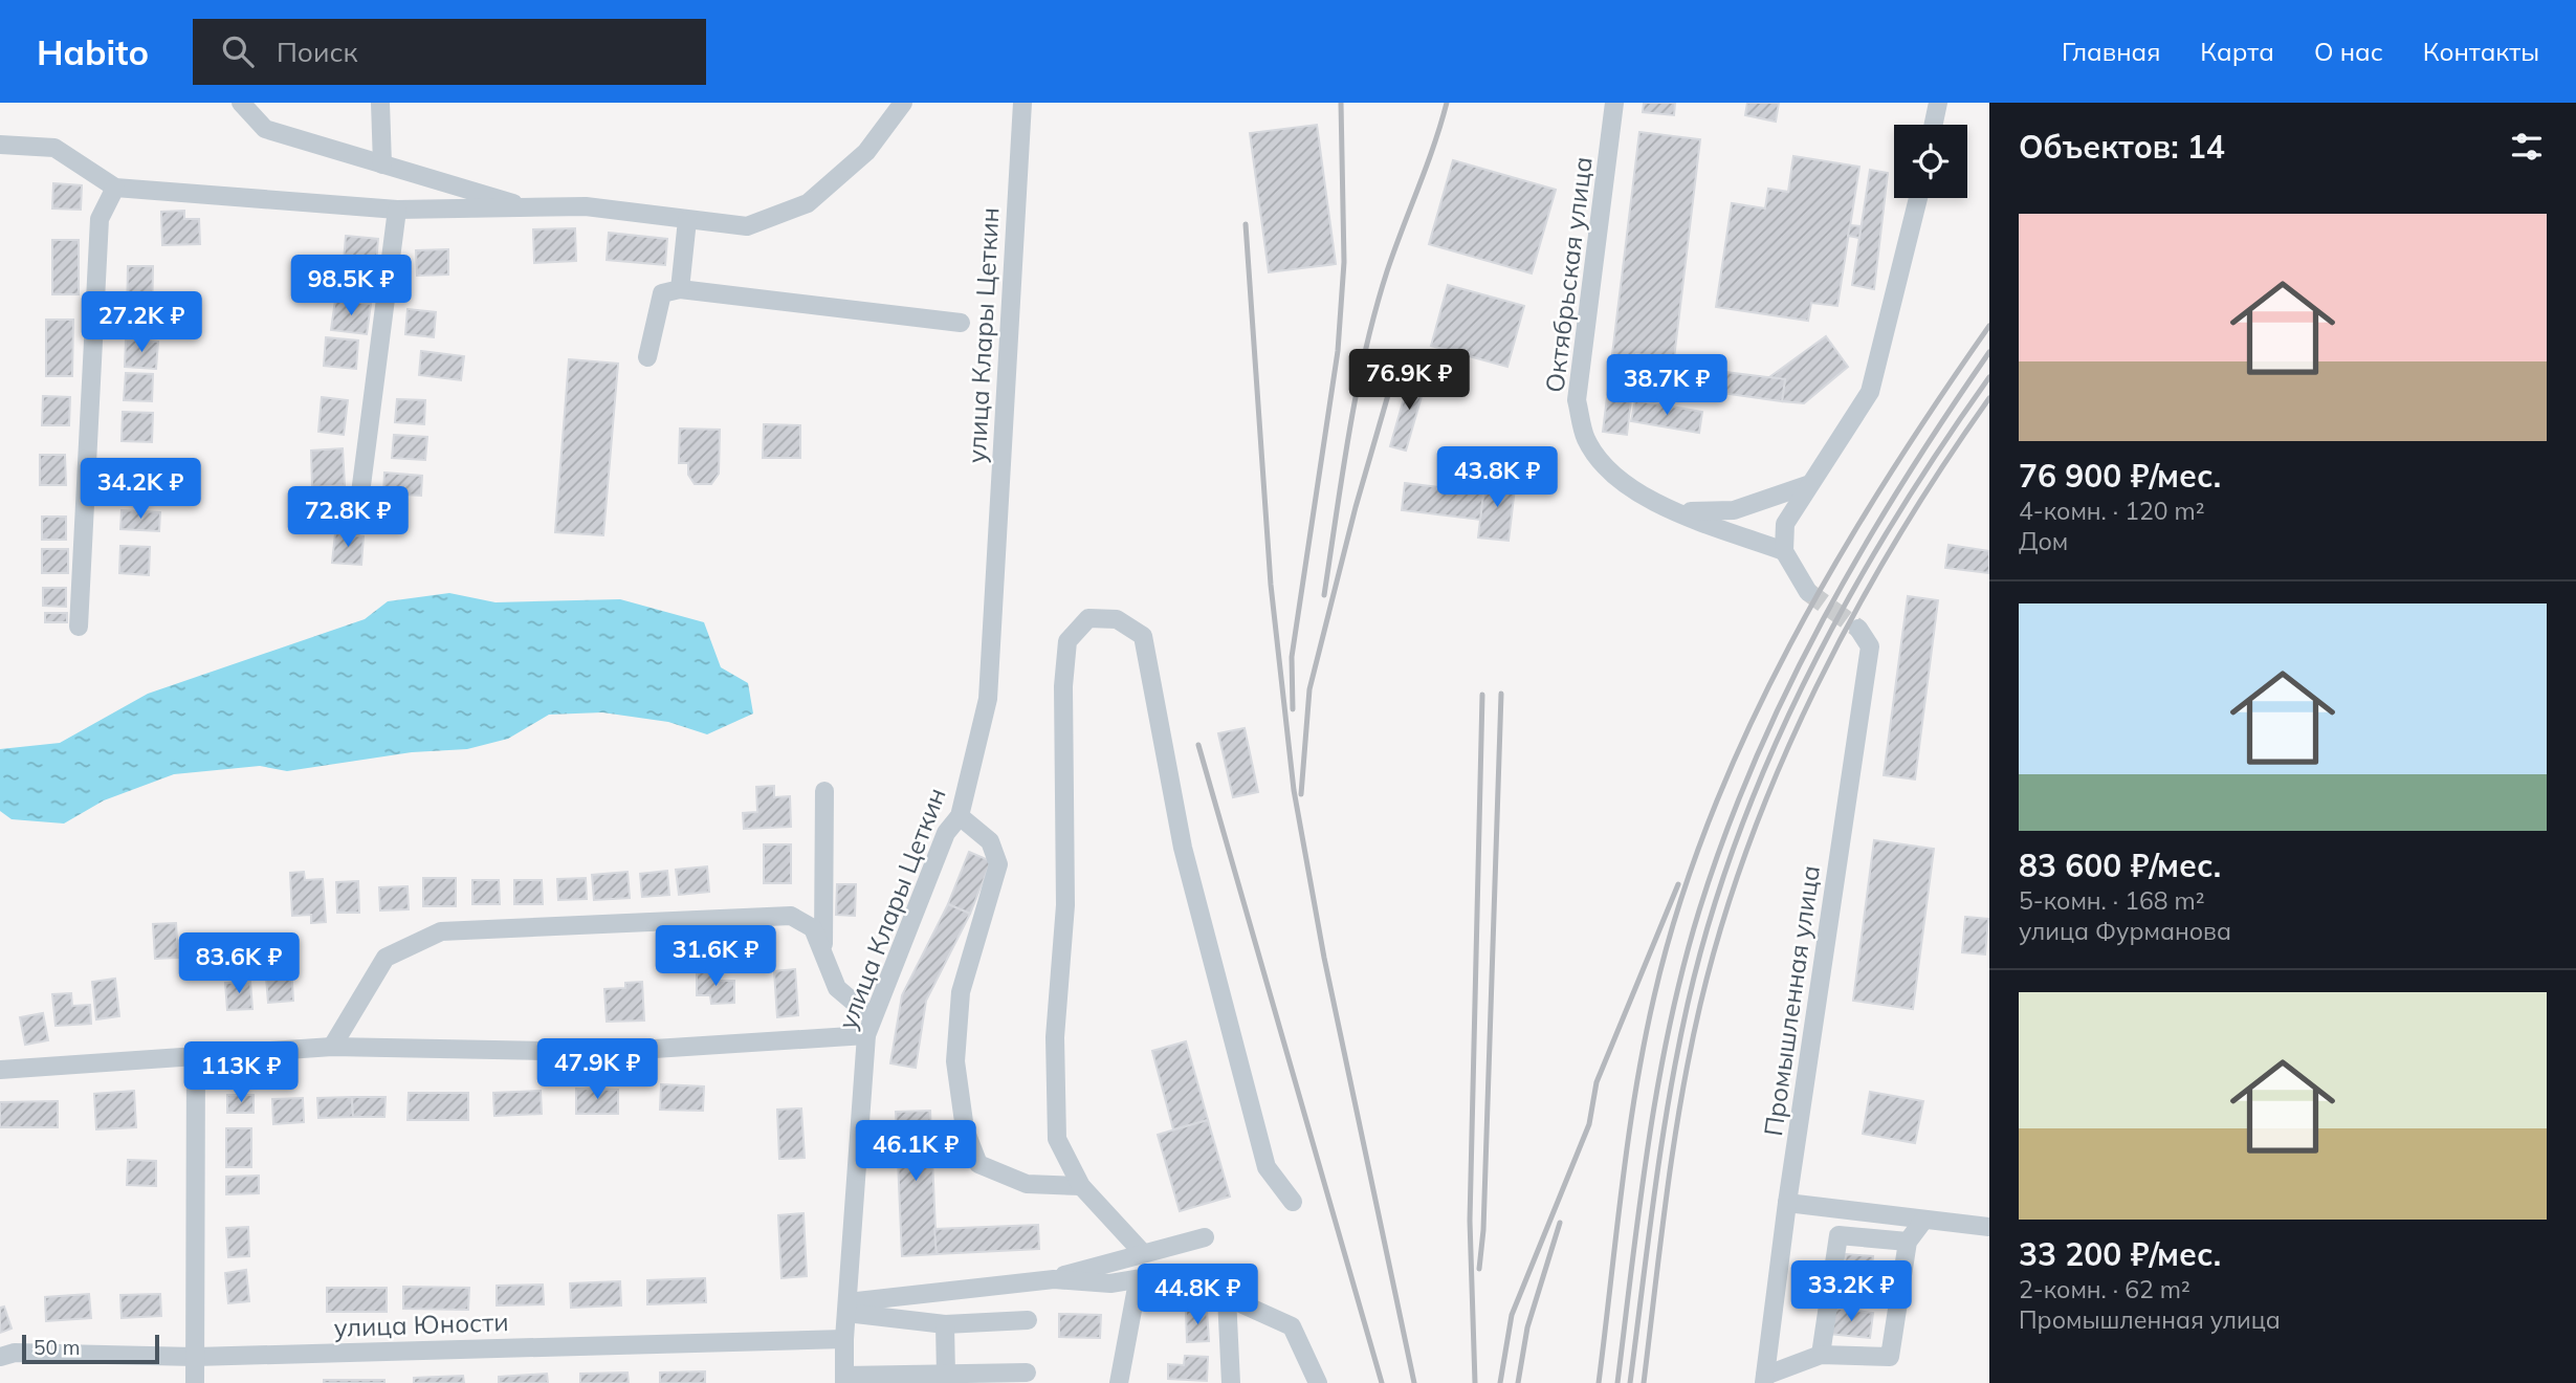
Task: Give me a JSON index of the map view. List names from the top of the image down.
{
  "streets": {
    "street": [
      "Октябрьская улица",
      "улица Клары Цеткин",
      "Промышленная улица",
      "улица Юности"
    ]
  },
  "crossings": [
    ["улица Клары Цеткин", "улица Юности"]
  ],
  "scale_bar": "50 m",
  "page": {
    "header": "Habito",
    "search": "Поиск",
    "nav": [
      "Главная",
      "Карта",
      "О нас",
      "Контакты"
    ],
    "heading": "Объектов: 14",
    "list": [
      {
        "name": "76 900 ₽/мес.",
        "note": "4-комн. · 120 m² · Дом"
      },
      {
        "name": "83 600 ₽/мес.",
        "note": "5-комн. · 168 m² · улица Фурманова"
      },
      {
        "name": "33 200 ₽/мес.",
        "note": "2-комн. · 62 m² · Промышленная улица"
      }
    ],
    "price": [
      "98.5K ₽",
      "27.2K ₽",
      "76.9K ₽",
      "38.7K ₽",
      "43.8K ₽",
      "34.2K ₽",
      "72.8K ₽",
      "31.6K ₽",
      "83.6K ₽",
      "47.9K ₽",
      "113K ₽",
      "46.1K ₽",
      "33.2K ₽",
      "44.8K ₽"
    ],
    "scale": "50 m"
  }
}
